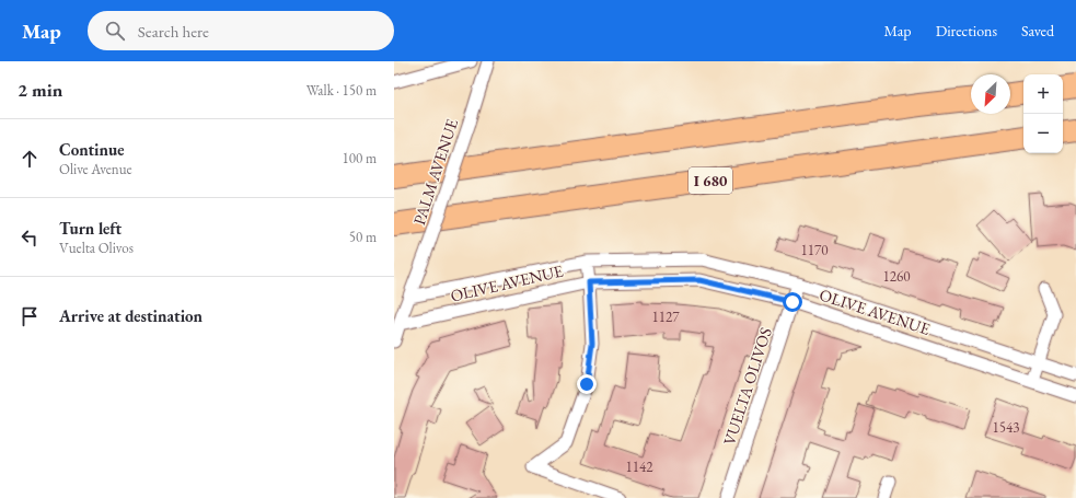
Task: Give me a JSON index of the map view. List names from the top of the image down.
{
  "streets": {
    "highway": ["I 680"],
    "street": ["PALM AVENUE", "OLIVE AVENUE", "VUELTA OLIVOS"]
  },
  "crossings": [
    ["PALM AVENUE", "OLIVE AVENUE"],
    ["OLIVE AVENUE", "VUELTA OLIVOS"]
  ],
  "house_numbers": [
    "1170",
    "1260",
    "1127",
    "1543",
    "1142"
  ],
  "north": "bottom left",
  "page": {
    "header": "Map",
    "search": "Search here",
    "nav": ["Map", "Directions", "Saved"],
    "heading": ["2 min", "Walk · 150 m"],
    "map_buttons": ["+", "−"],
    "list": [
      ["Continue", "Olive Avenue", "100 m"],
      ["Turn left", "Vuelta Olivos", "50 m"],
      "Arrive at destination"
    ]
  }
}
